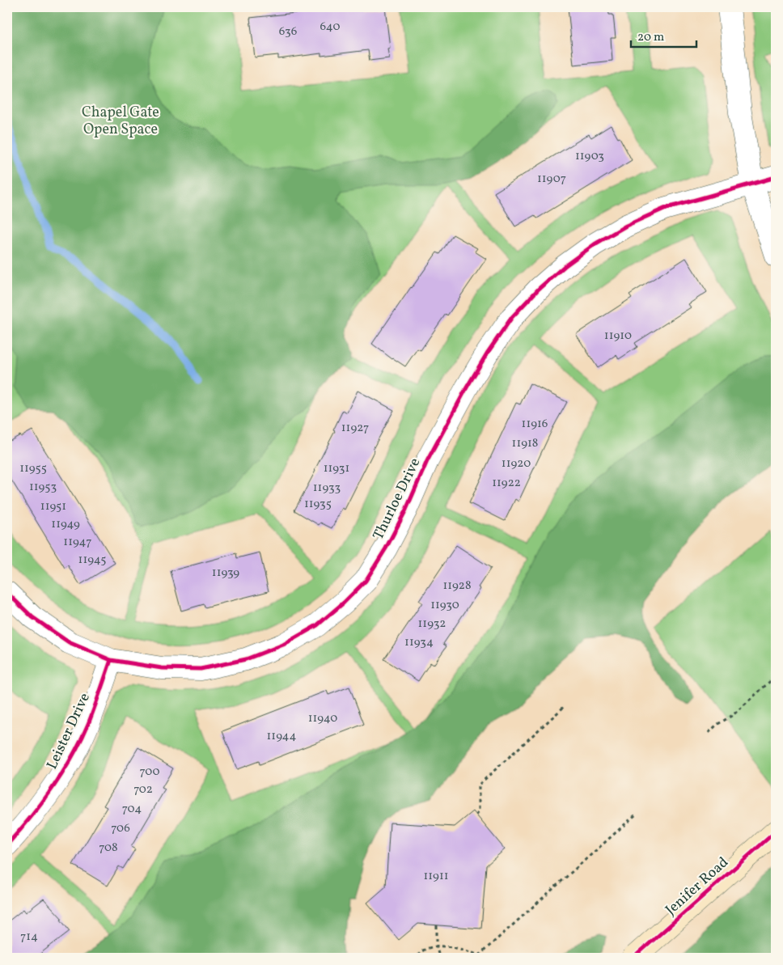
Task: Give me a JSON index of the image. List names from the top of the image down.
{
  "streets": {
    "street": ["Thurloe Drive", "Leister Drive", "Jenifer Road"]
  },
  "crossings": [
    ["Thurloe Drive", "Leister Drive"]
  ],
  "parks": ["Chapel Gate Open Space"],
  "house_numbers": [
    "640",
    "636",
    "11903",
    "11907",
    "11910",
    "11916",
    "11927",
    "11918",
    "11920",
    "11955",
    "11931",
    "11922",
    "11953",
    "11933",
    "11935",
    "11951",
    "11949",
    "11947",
    "11945",
    "11939",
    "11928",
    "11930",
    "11932",
    "11934",
    "11940",
    "11944",
    "700",
    "702",
    "704",
    "706",
    "708",
    "11911",
    "714"
  ],
  "scale_bar": "20 m"
}
